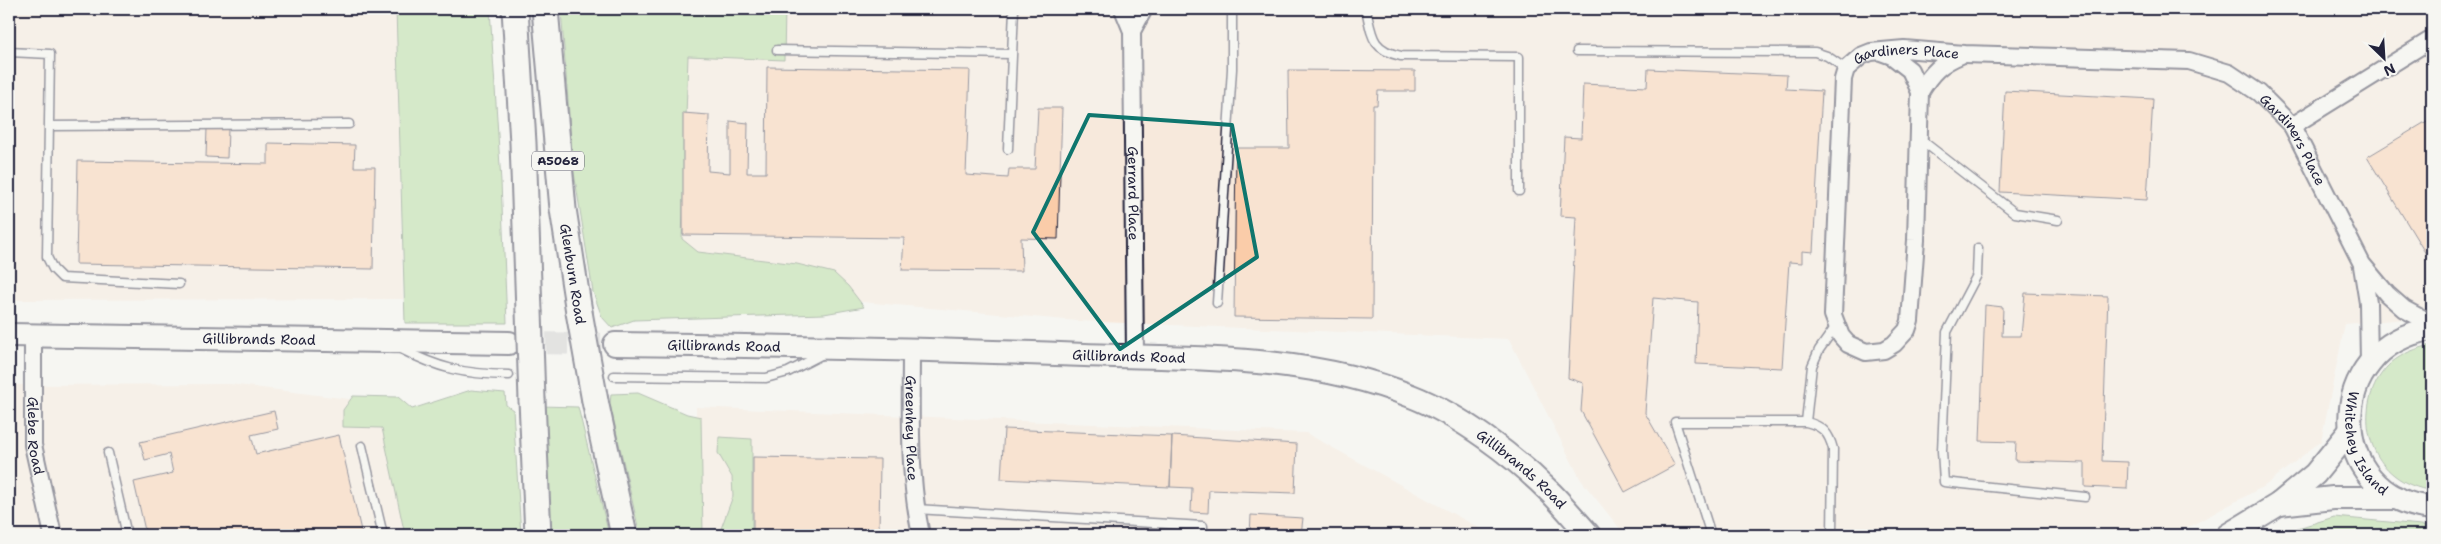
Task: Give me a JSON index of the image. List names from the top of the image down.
{
  "streets": {
    "main road": ["A5068", "Glenburn Road"],
    "street": [
      "Gardiners Place",
      "Gerrard Place",
      "Gillibrands Road",
      "Greenhey Place",
      "Glebe Road",
      "Whitehey Island"
    ]
  },
  "crossings": [
    ["Gardiners Place", "Whitehey Island"],
    ["Gerrard Place", "Gillibrands Road"],
    ["Gillibrands Road", "Greenhey Place"],
    ["Gillibrands Road", "Glebe Road"]
  ],
  "north": "bottom right"
}
